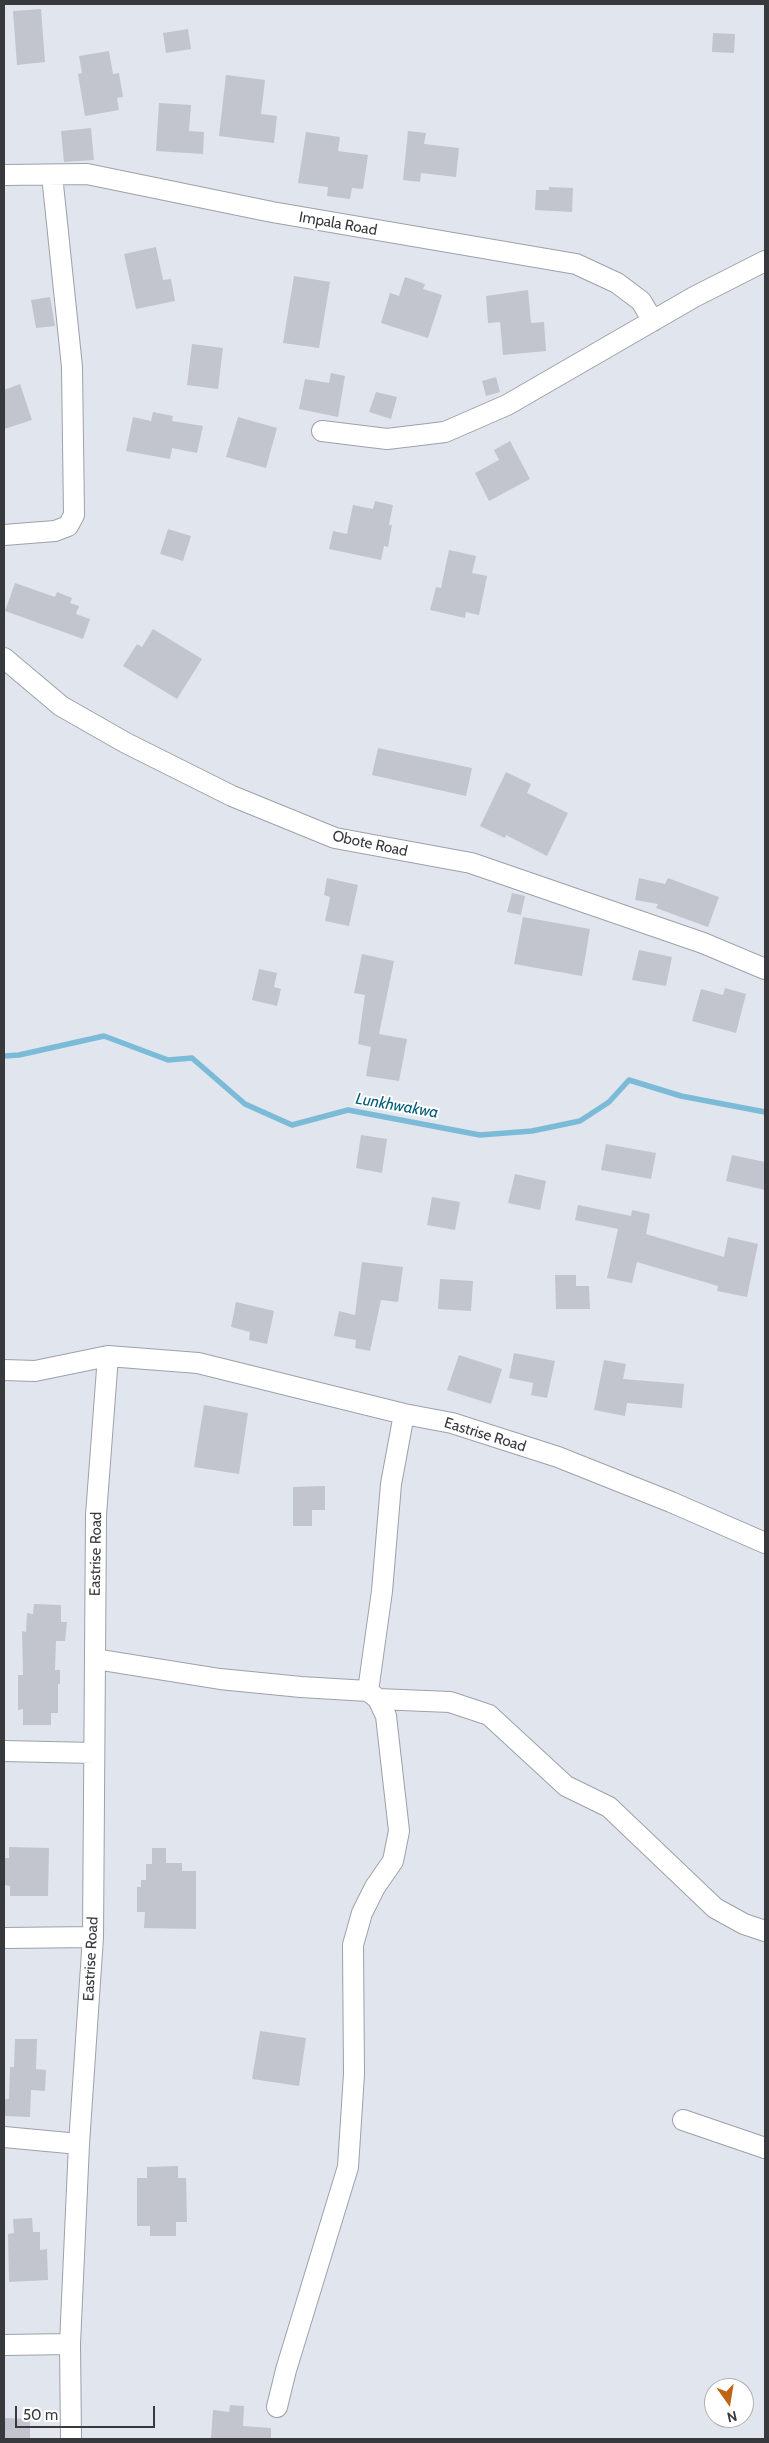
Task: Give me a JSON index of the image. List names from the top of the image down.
{
  "streets": {
    "street": ["Impala Road", "Obote Road", "Eastrise Road"]
  },
  "water": ["Lunkhwakwa"],
  "scale_bar": "50 m",
  "north": "bottom"
}
